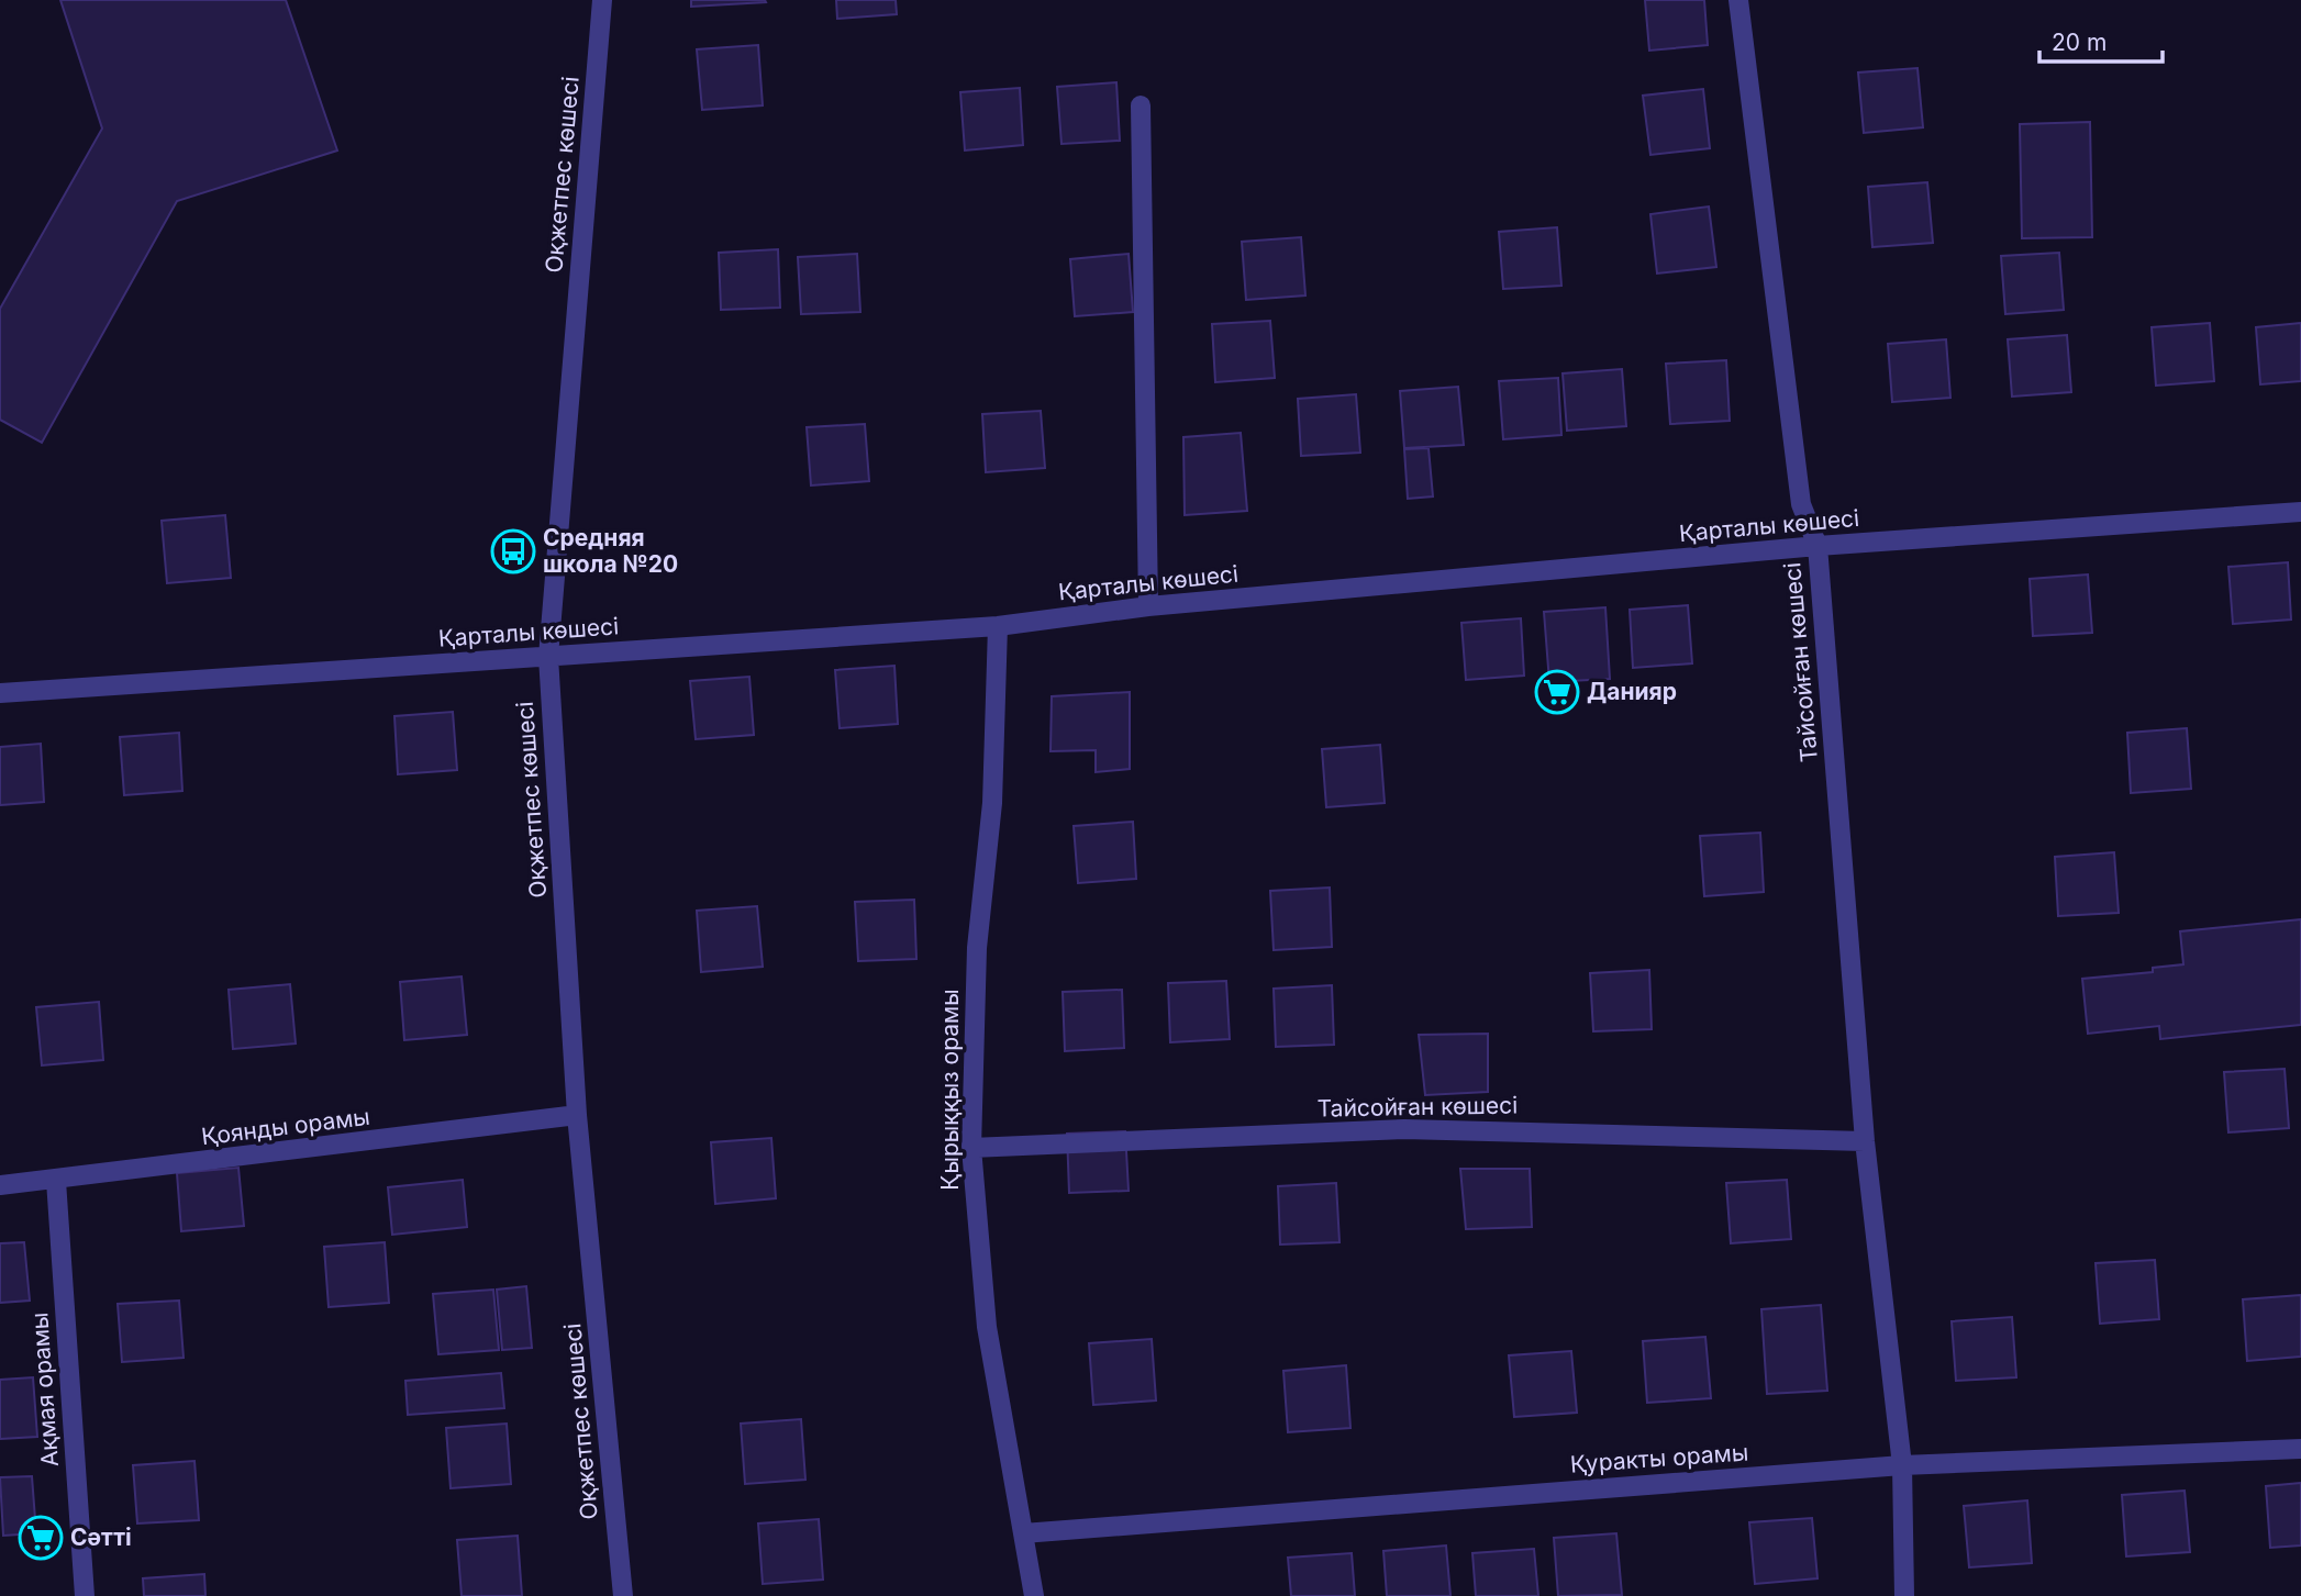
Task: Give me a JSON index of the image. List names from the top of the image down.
{
  "streets": {
    "street": [
      "Оқжетпес көшесі",
      "Қарталы көшесі",
      "Тайсойған көшесі",
      "Қырыққыз орамы",
      "Қоянды орамы",
      "Ақмая орамы",
      "Қуракты орамы"
    ]
  },
  "crossings": [
    ["Оқжетпес көшесі", "Қарталы көшесі"],
    ["Оқжетпес көшесі", "Қоянды орамы"],
    ["Қарталы көшесі", "Тайсойған көшесі"],
    ["Қарталы көшесі", "Қырыққыз орамы"],
    ["Тайсойған көшесі", "Қырыққыз орамы"],
    ["Тайсойған көшесі", "Қуракты орамы"],
    ["Қырыққыз орамы", "Қуракты орамы"],
    ["Қоянды орамы", "Ақмая орамы"]
  ],
  "places": {
    "bus stop": ["Средняя школа №20"],
    "supermarket": ["Данияр", "Сәттi"]
  },
  "scale_bar": "20 m"
}
